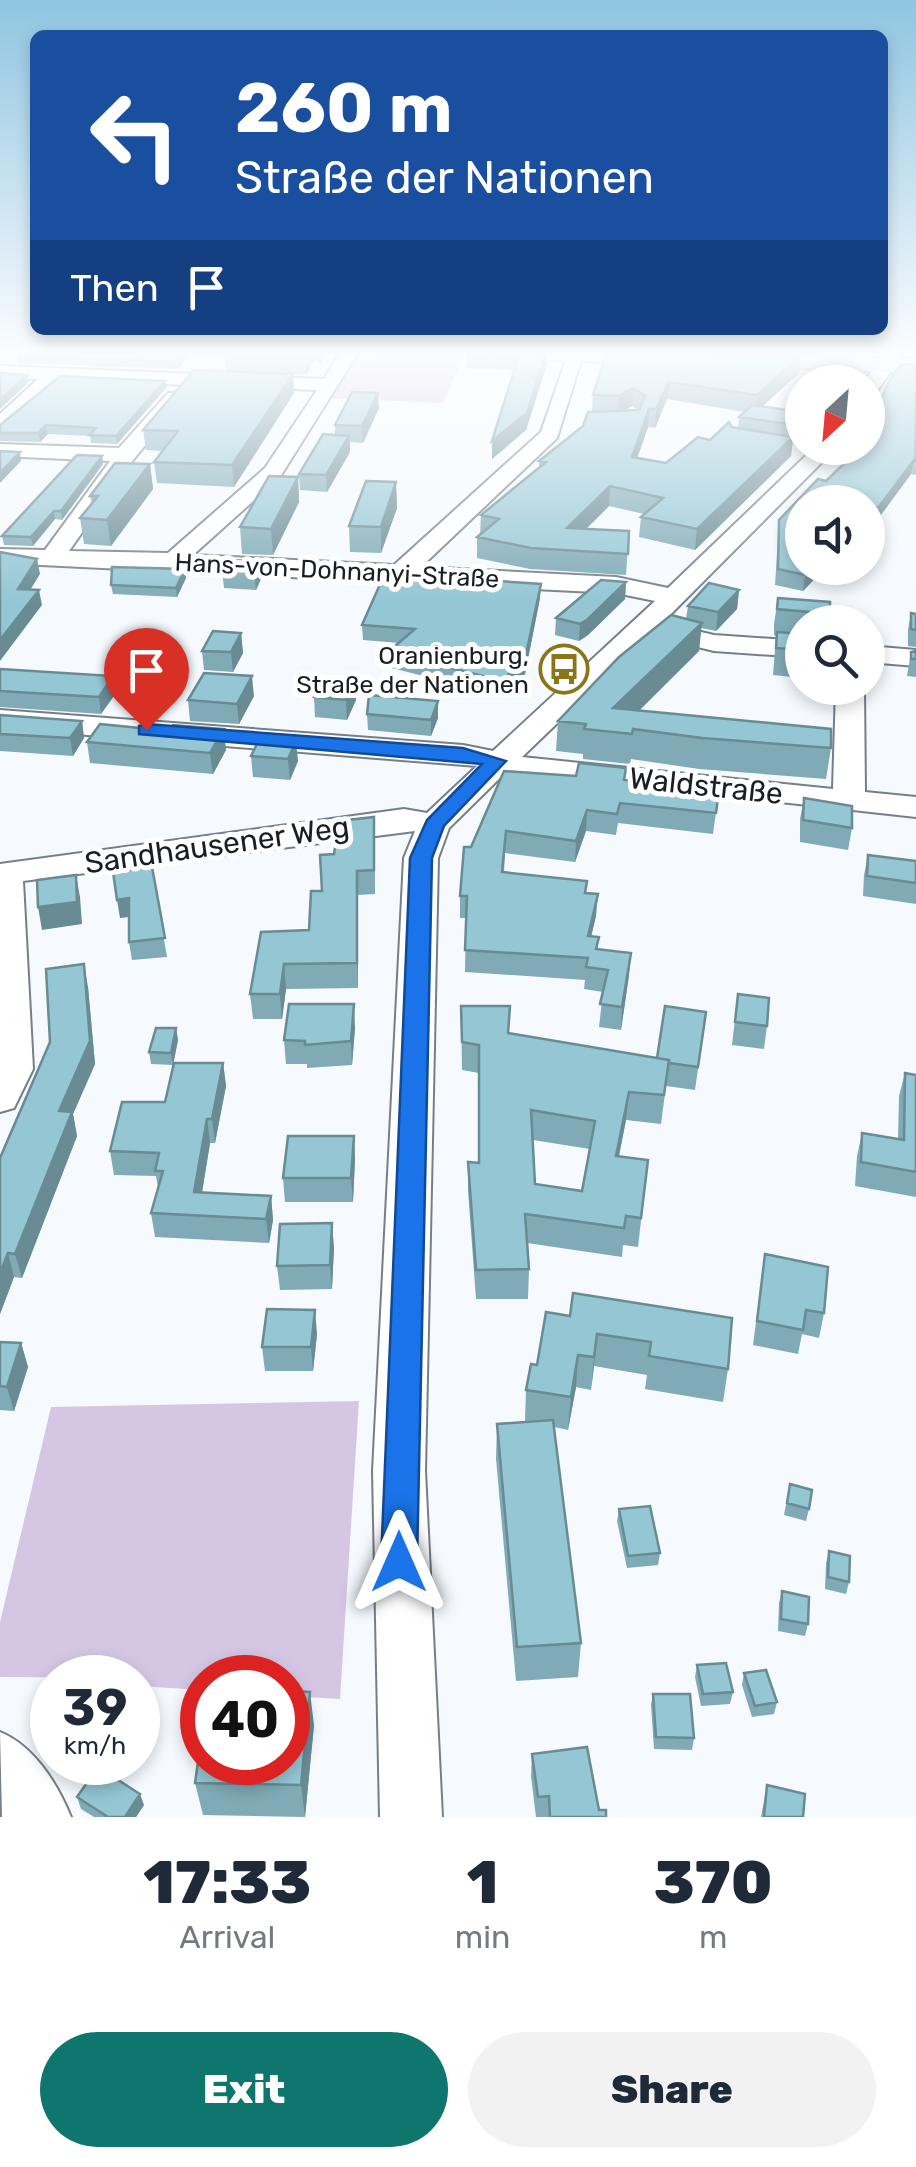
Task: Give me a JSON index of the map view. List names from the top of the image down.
{
  "streets": {
    "street": ["Hans-von-Dohnanyi-Straße", "Waldstraße", "Sandhausener Weg"]
  },
  "places": {
    "bus stop": ["Oranienburg, Straße der Nationen"]
  },
  "north": "bottom left",
  "page": {
    "turn": ["260 m", "Straße der Nationen"],
    "then": "Then",
    "speed": "39 km/h",
    "limit": "40",
    "eta": [
      "17:33",
      "Arrival",
      "1",
      "min",
      "370",
      "m"
    ],
    "buttons": ["Exit", "Share"]
  }
}
